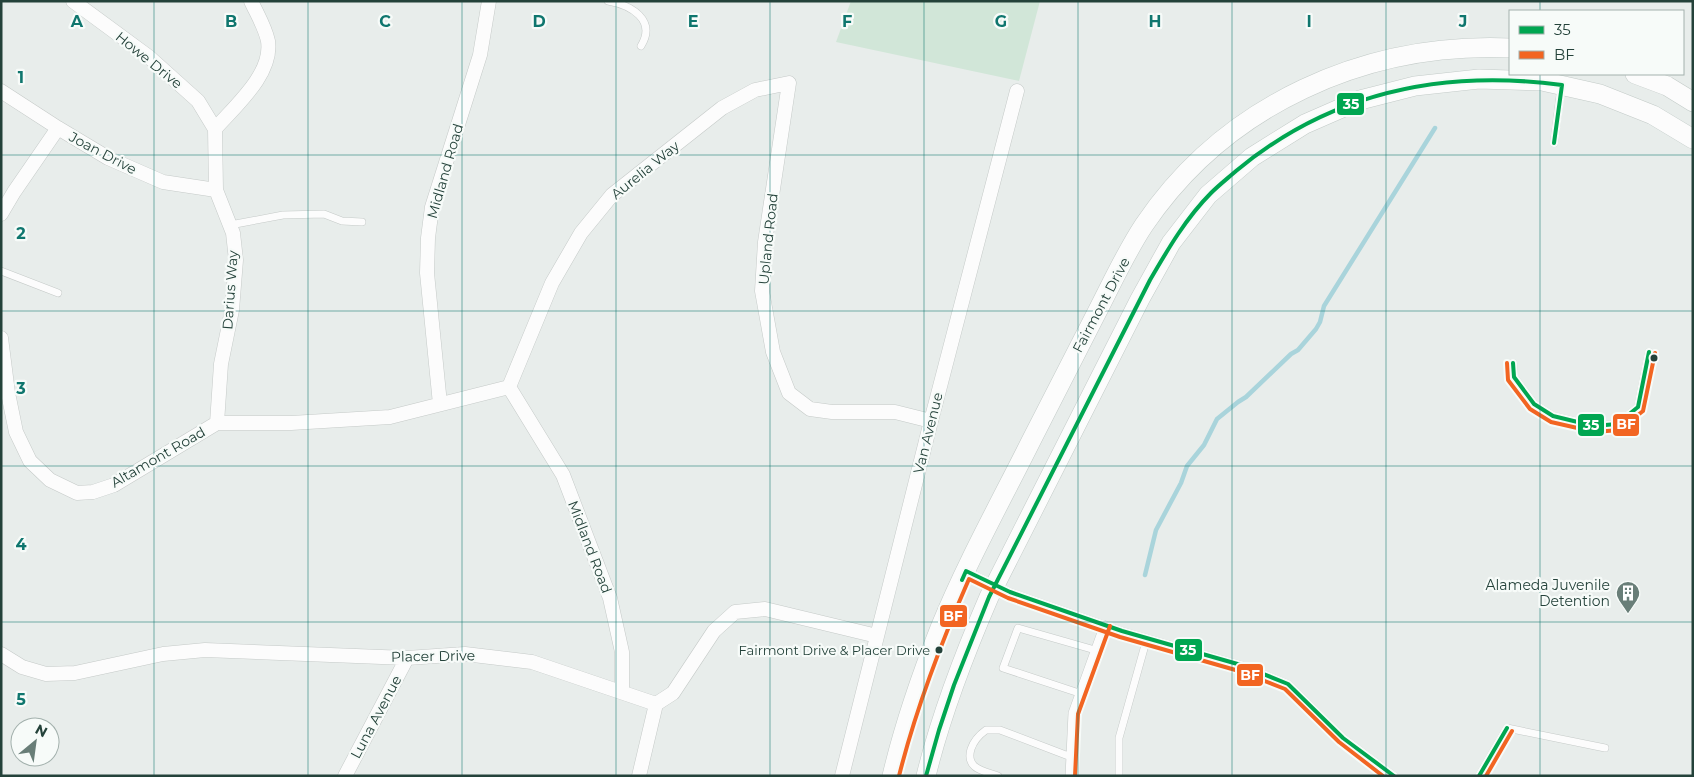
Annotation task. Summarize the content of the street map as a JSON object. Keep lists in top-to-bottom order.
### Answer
{
  "streets": {
    "main road": ["Fairmont Drive"],
    "street": [
      "Howe Drive",
      "Joan Drive",
      "Aurelia Way",
      "Midland Road",
      "Upland Road",
      "Darius Way",
      "Van Avenue",
      "Altamont Road",
      "Placer Drive",
      "Luna Avenue"
    ]
  },
  "crossings": [
    ["Howe Drive", "Darius Way"],
    ["Joan Drive", "Darius Way"],
    ["Aurelia Way", "Midland Road"],
    ["Aurelia Way", "Upland Road"],
    ["Aurelia Way", "Altamont Road"],
    ["Midland Road", "Altamont Road"],
    ["Midland Road", "Placer Drive"],
    ["Upland Road", "Van Avenue"],
    ["Darius Way", "Altamont Road"],
    ["Placer Drive", "Luna Avenue"]
  ],
  "places": {
    "building": ["Alameda Juvenile Detention"],
    "other": ["Fairmont Drive & Placer Drive"]
  },
  "lines": ["transit line 35", "transit line BF"],
  "legend": ["35", "BF"],
  "north": "top right",
  "grid": {
    "columns": [
      "A",
      "B",
      "C",
      "D",
      "E",
      "F",
      "G",
      "H",
      "I",
      "J"
    ],
    "rows": [
      "1",
      "2",
      "3",
      "4",
      "5"
    ]
  }
}
